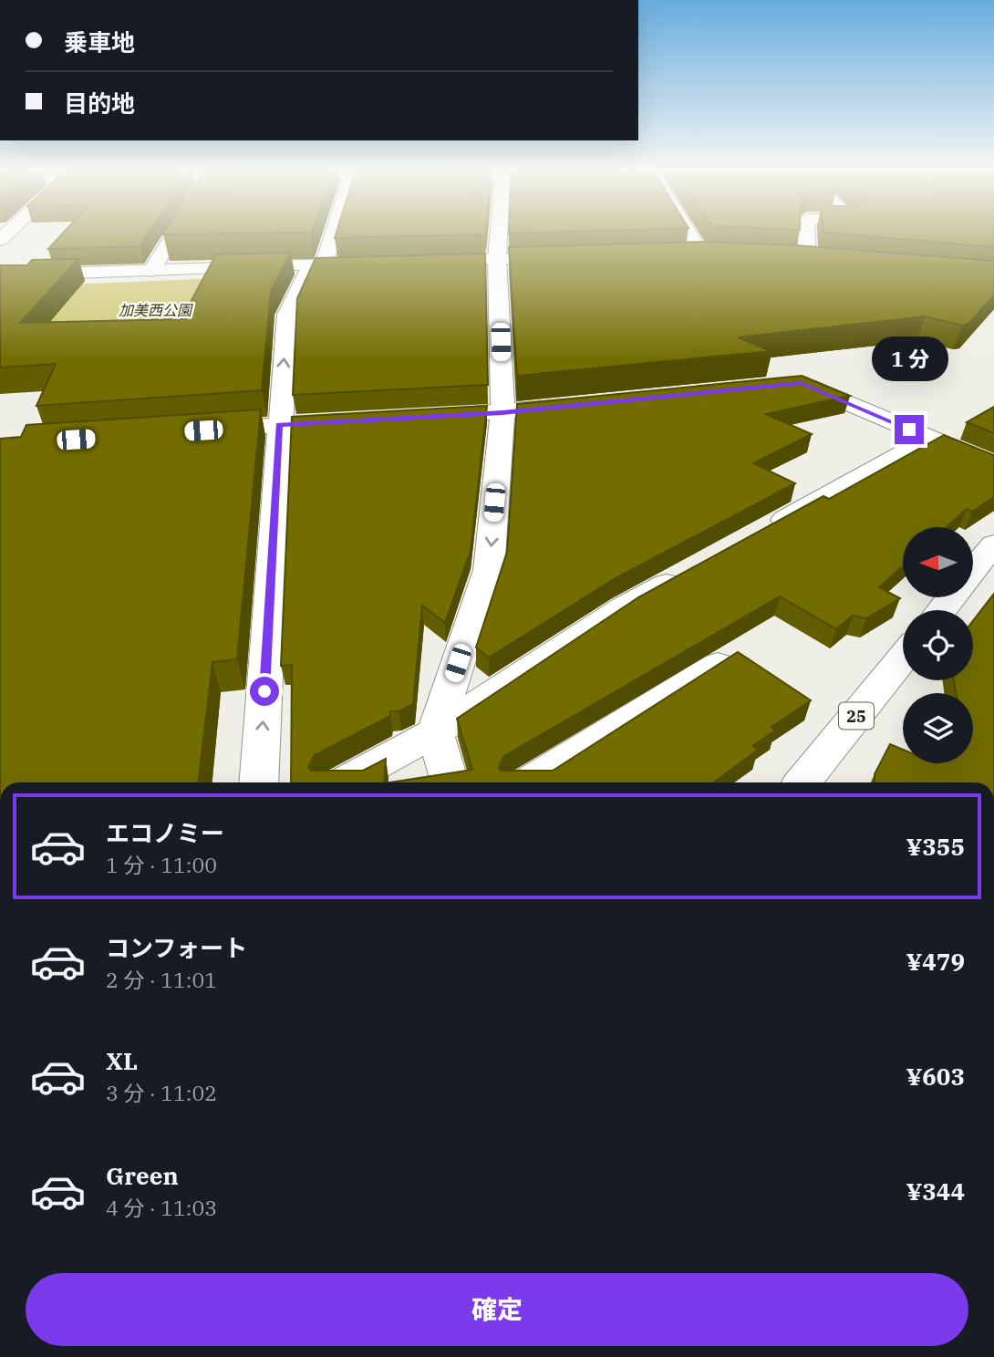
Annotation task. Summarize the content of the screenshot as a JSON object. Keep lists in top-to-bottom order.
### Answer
{
  "streets": {
    "main road": ["25"]
  },
  "parks": ["加美西公園"],
  "north": "left",
  "page": {
    "banner": ["乗車地", "目的地"],
    "bubble": "1 分",
    "list": [
      {
        "name": "エコノミー",
        "note": "1 分 · 11:00",
        "value": "¥355"
      },
      {
        "name": "コンフォート",
        "note": "2 分 · 11:01",
        "value": "¥479"
      },
      {
        "name": "XL",
        "note": "3 分 · 11:02",
        "value": "¥603"
      },
      {
        "name": "Green",
        "note": "4 分 · 11:03",
        "value": "¥344"
      }
    ],
    "buttons": "確定"
  }
}
